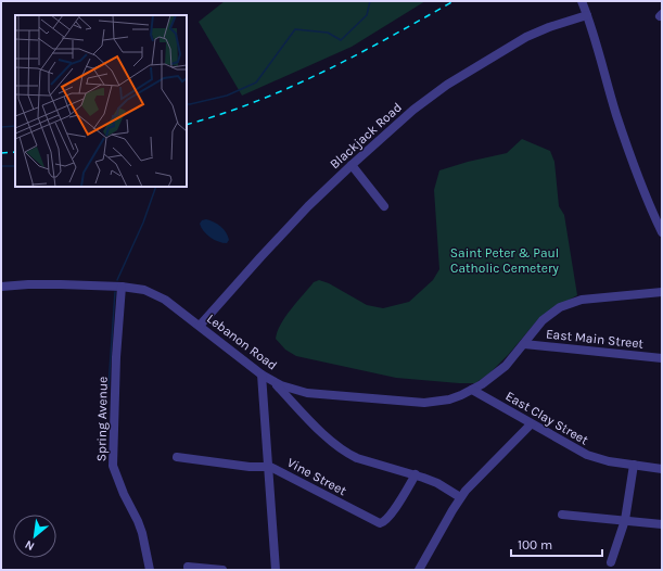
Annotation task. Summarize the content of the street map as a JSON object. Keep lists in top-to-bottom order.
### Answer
{
  "streets": {
    "street": [
      "Blackjack Road",
      "East Main Street",
      "Lebanon Road",
      "East Clay Street",
      "Spring Avenue",
      "Vine Street"
    ]
  },
  "crossings": [
    ["Blackjack Road", "Lebanon Road"],
    ["East Main Street", "Lebanon Road"],
    ["Lebanon Road", "East Clay Street"],
    ["Lebanon Road", "Spring Avenue"]
  ],
  "parks": ["Saint Peter & Paul Catholic Cemetery"],
  "scale_bar": "100 m",
  "north": "bottom left"
}
